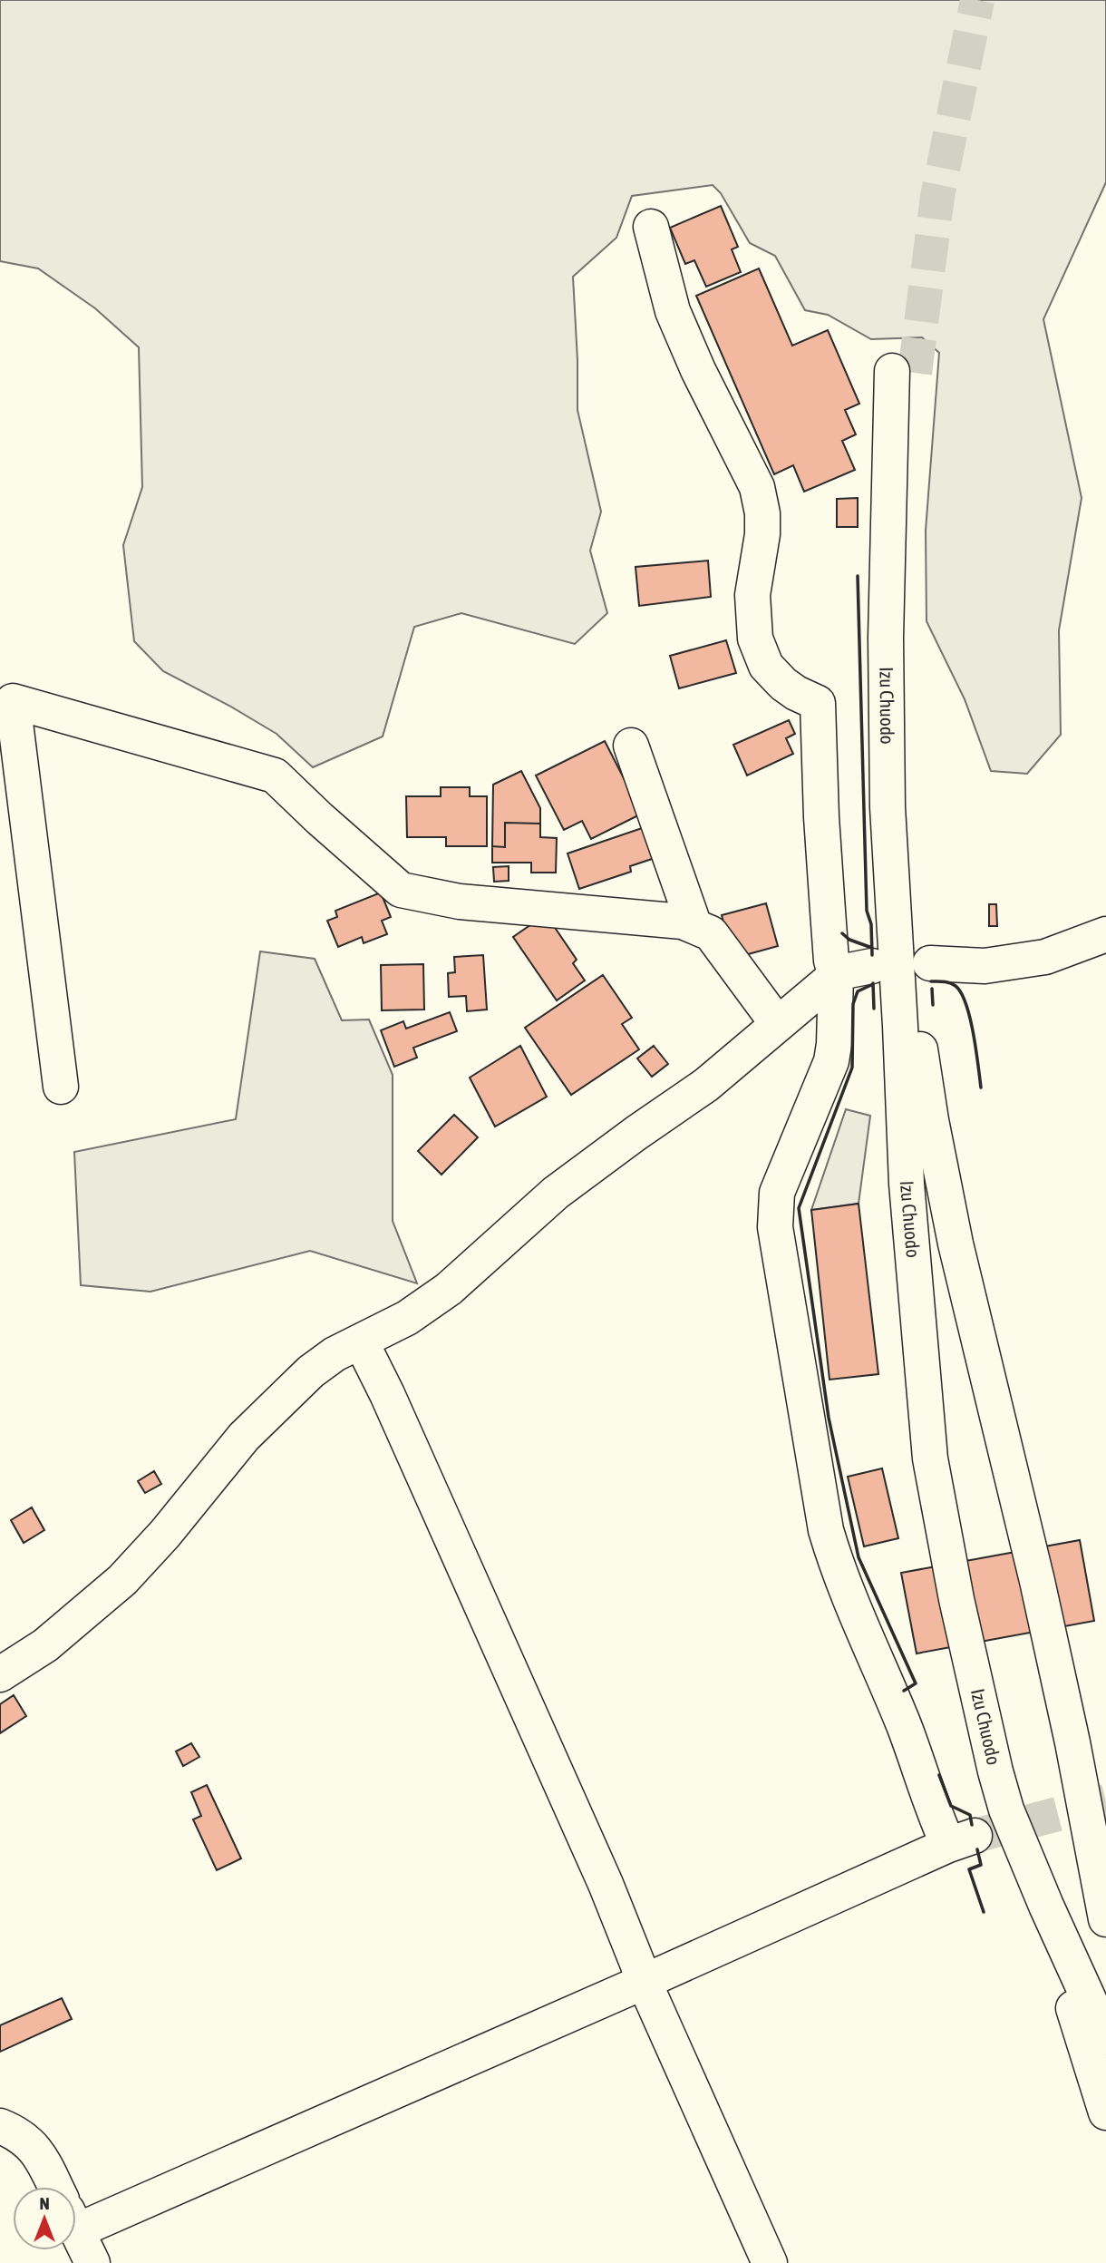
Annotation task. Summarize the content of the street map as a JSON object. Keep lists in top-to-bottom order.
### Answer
{
  "streets": {
    "main road": ["Izu Chuodo"]
  },
  "north": "top"
}
